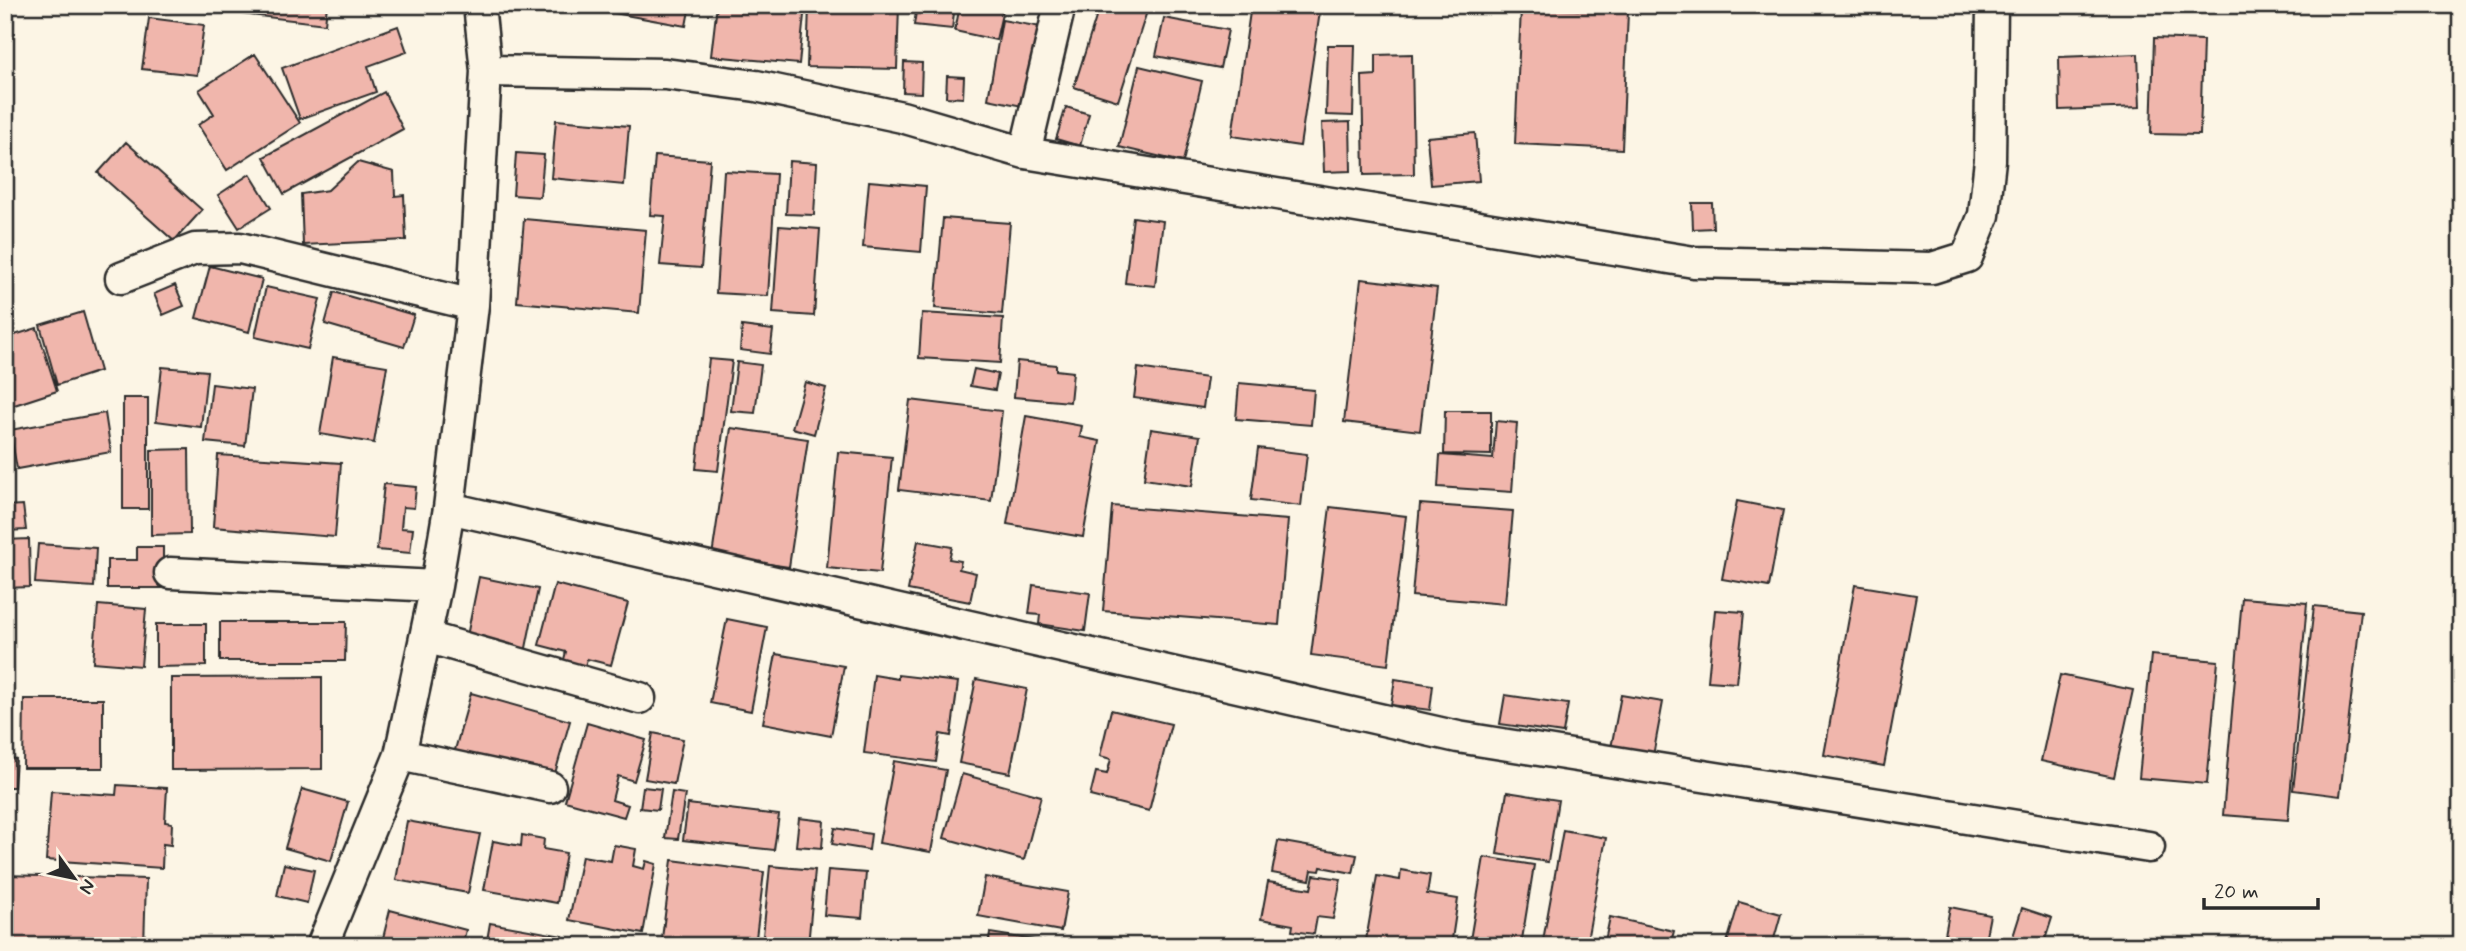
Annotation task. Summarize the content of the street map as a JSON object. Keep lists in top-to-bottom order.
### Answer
{
  "scale_bar": "20 m",
  "north": "bottom right"
}
